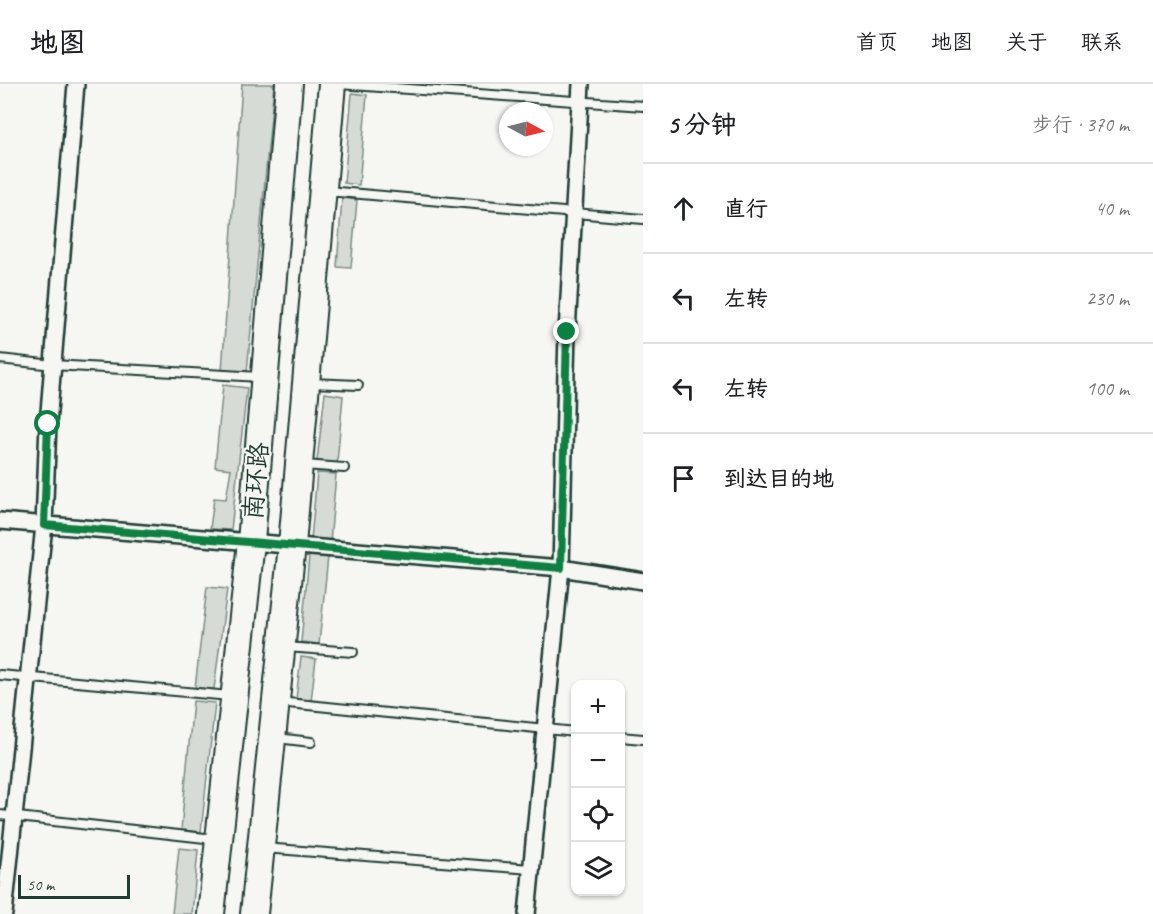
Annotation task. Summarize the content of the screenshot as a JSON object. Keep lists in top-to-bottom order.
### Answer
{
  "streets": {
    "highway": ["南环路"]
  },
  "scale_bar": "50 m",
  "north": "right",
  "page": {
    "header": "地图",
    "nav": [
      "首页",
      "地图",
      "关于",
      "联系"
    ],
    "heading": ["5 分钟", "步行 · 370 m"],
    "list": [
      ["直行", "40 m"],
      ["左转", "230 m"],
      ["左转", "100 m"],
      "到达目的地"
    ],
    "map_buttons": ["+", "−"],
    "scale": "50 m"
  }
}
